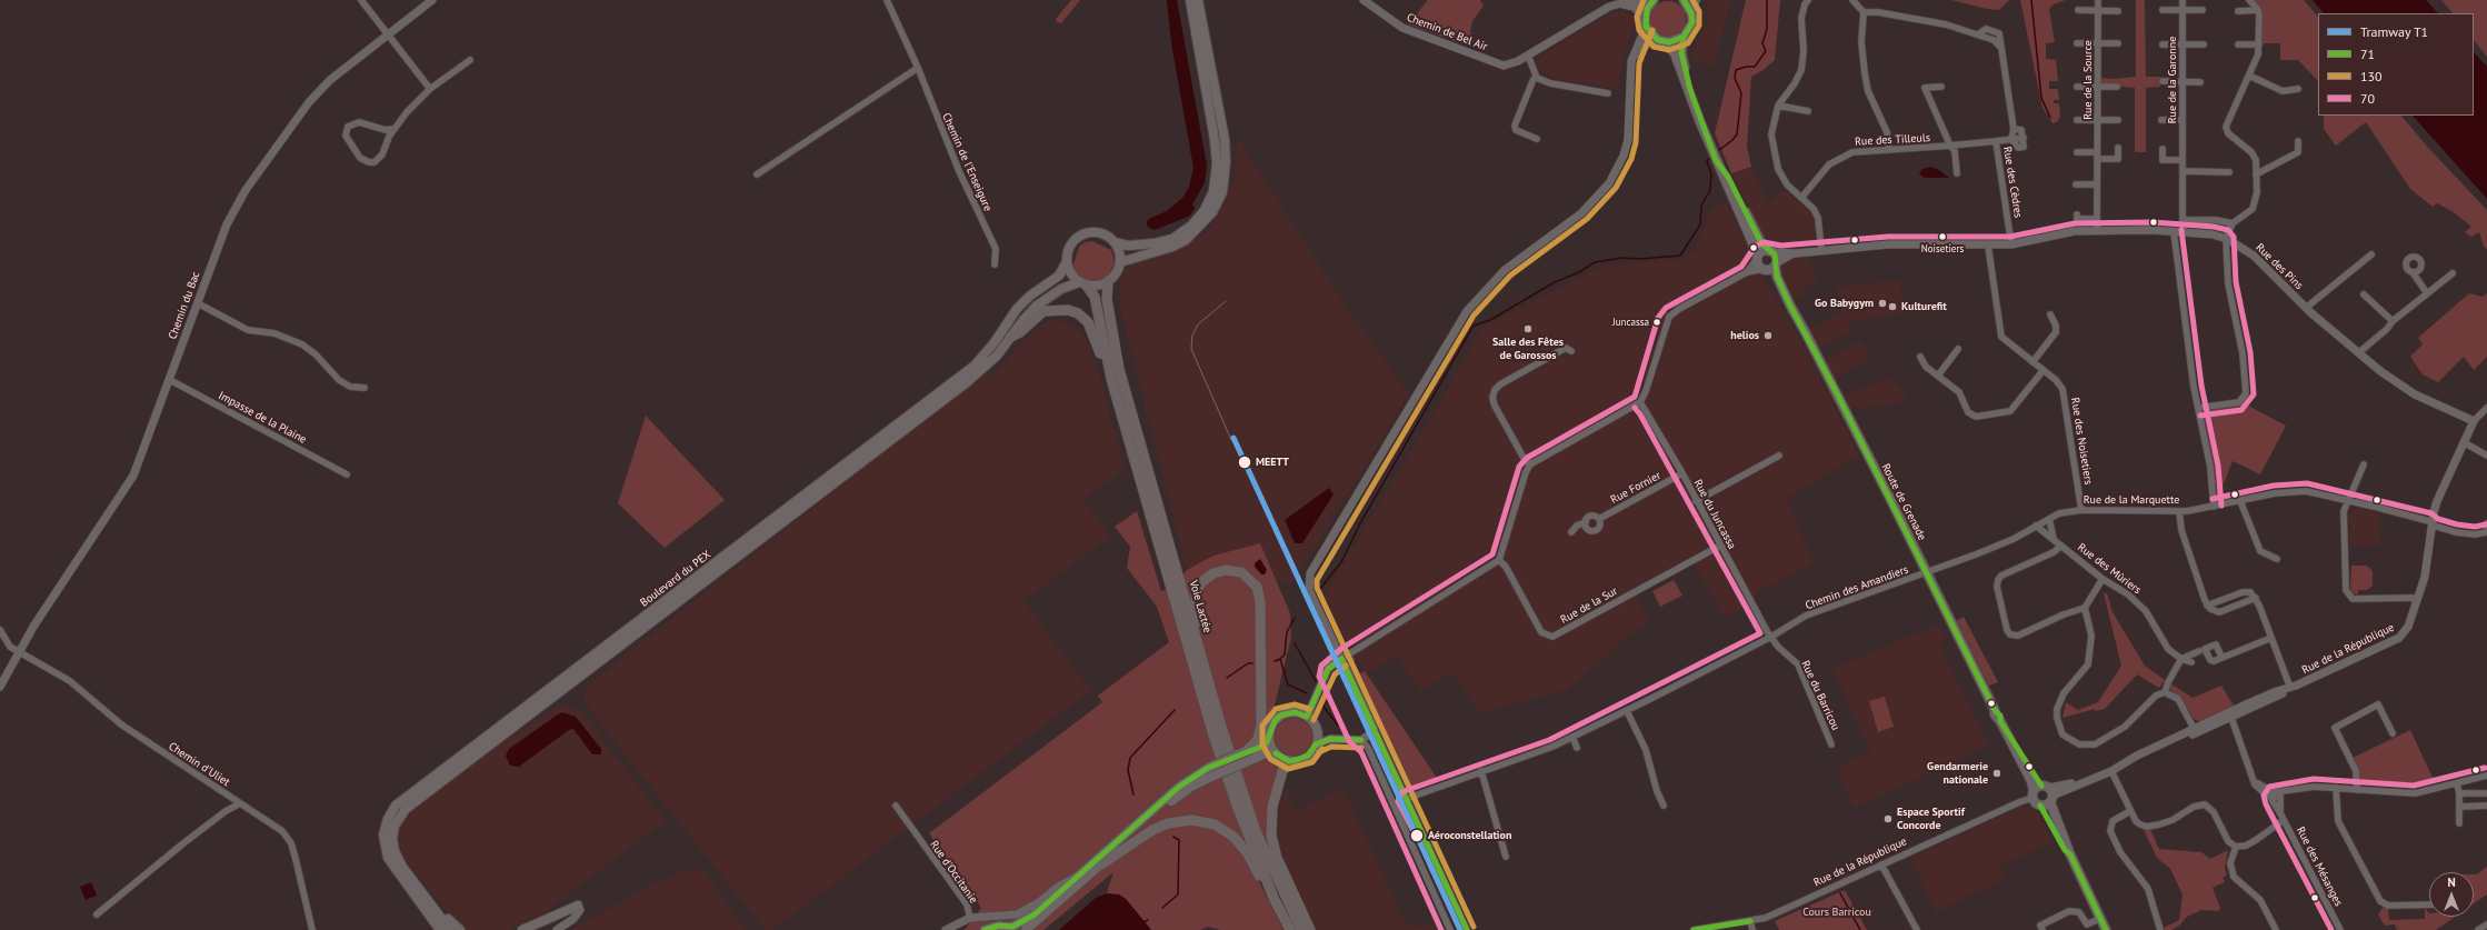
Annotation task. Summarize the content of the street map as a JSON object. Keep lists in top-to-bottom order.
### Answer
{
  "streets": {
    "highway": ["Voie Lactée"],
    "main road": ["Route de Grenade", "Boulevard du PEX"],
    "street": [
      "Chemin de Bel Air",
      "Rue de la Source",
      "Rue de la Garonne",
      "Rue des Tilleuls",
      "Chemin de l'Enseigure",
      "Rue des Cèdres",
      "Rue des Pins",
      "Chemin du Bac",
      "Impasse de la Plaine",
      "Rue des Noisetiers",
      "Rue Fornier",
      "Rue de la Marquette",
      "Rue du Juncassa",
      "Rue des Mûriers",
      "Chemin des Amandiers",
      "Rue de la Sur",
      "Rue de la République",
      "Rue du Barricou",
      "Chemin d'Uliet",
      "Rue des Mésanges",
      "Rue d'Occitanie"
    ]
  },
  "crossings": [
    ["Rue de la Source", "Rue des Pins"],
    ["Rue de la Garonne", "Rue des Pins"],
    ["Rue des Tilleuls", "Rue des Cèdres"],
    ["Rue des Cèdres", "Rue des Pins"],
    ["Rue des Pins", "Rue des Noisetiers"],
    ["Rue des Pins", "Route de Grenade"],
    ["Rue des Pins", "Rue de la République"],
    ["Chemin du Bac", "Impasse de la Plaine"],
    ["Chemin du Bac", "Chemin d'Uliet"],
    ["Rue des Noisetiers", "Rue de la Marquette"],
    ["Rue Fornier", "Rue du Juncassa"],
    ["Rue de la Marquette", "Route de Grenade"],
    ["Rue de la Marquette", "Rue des Mûriers"],
    ["Rue de la Marquette", "Chemin des Amandiers"],
    ["Rue de la Marquette", "Rue de la République"],
    ["Route de Grenade", "Chemin des Amandiers"],
    ["Route de Grenade", "Rue de la République"],
    ["Rue du Juncassa", "Chemin des Amandiers"],
    ["Rue du Juncassa", "Rue de la Sur"],
    ["Rue du Juncassa", "Rue du Barricou"],
    ["Boulevard du PEX", "Voie Lactée"],
    ["Chemin des Amandiers", "Rue du Barricou"],
    ["Rue de la République", "Rue des Mésanges"]
  ],
  "parks": ["Cours Barricou"],
  "places": [
    "Noisetiers",
    "Go Babygym",
    "Kulturefit",
    "Juncassa",
    "Salle des Fêtes de Garossos",
    "helios",
    "MEETT",
    "Gendarmerie nationale",
    "Espace Sportif Concorde",
    "Aéroconstellation"
  ],
  "lines": [
    "transit line 71",
    "transit line 130",
    "transit line 70",
    "tram line T1"
  ],
  "legend": [
    "Tramway T1",
    "71",
    "130",
    "70"
  ],
  "north": "top"
}
